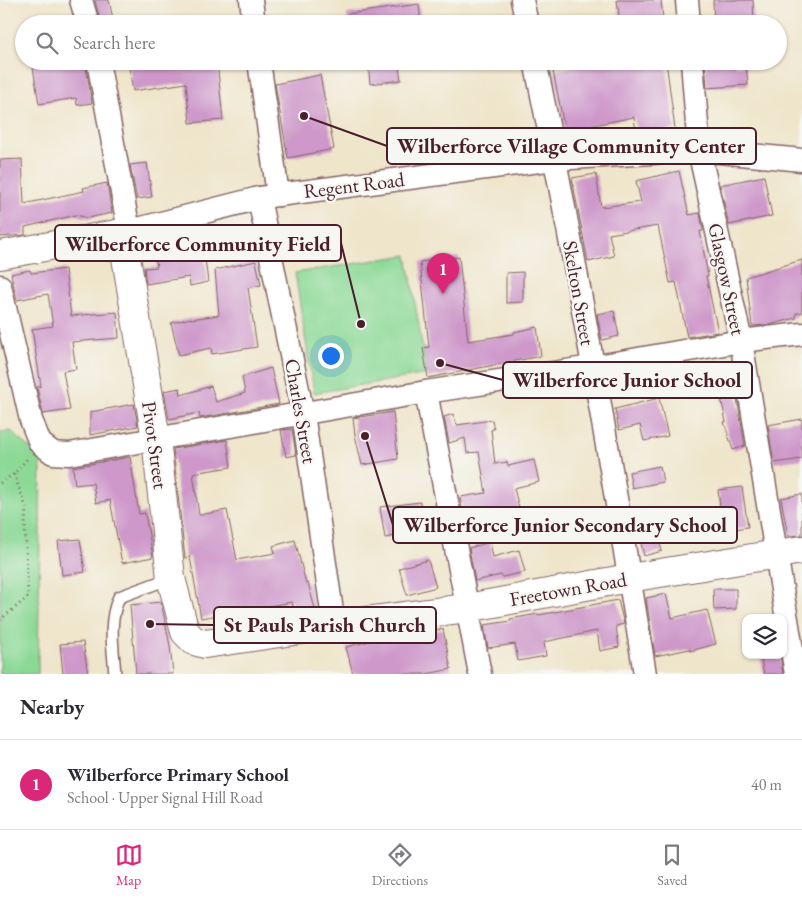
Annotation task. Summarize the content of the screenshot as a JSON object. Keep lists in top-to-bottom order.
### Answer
{
  "streets": {
    "street": [
      "Regent Road",
      "Glasgow Street",
      "Skelton Street",
      "Charles Street",
      "Pivot Street",
      "Freetown Road"
    ]
  },
  "crossings": [
    ["Regent Road", "Glasgow Street"],
    ["Regent Road", "Skelton Street"],
    ["Regent Road", "Charles Street"],
    ["Regent Road", "Pivot Street"],
    ["Glasgow Street", "Freetown Road"],
    ["Skelton Street", "Freetown Road"],
    ["Charles Street", "Freetown Road"],
    ["Pivot Street", "Freetown Road"]
  ],
  "places": [
    "Wilberforce Village Community Center",
    "Wilberforce Community Field",
    "Wilberforce Junior School",
    "Wilberforce Junior Secondary School",
    "St Pauls Parish Church"
  ],
  "page": {
    "search": "Search here",
    "pins": "1",
    "heading": "Nearby",
    "list": [
      {
        "mark": "1",
        "name": "Wilberforce Primary School",
        "note": "School · Upper Signal Hill Road",
        "value": "40 m"
      }
    ],
    "nav": ["Map", "Directions", "Saved"]
  }
}
